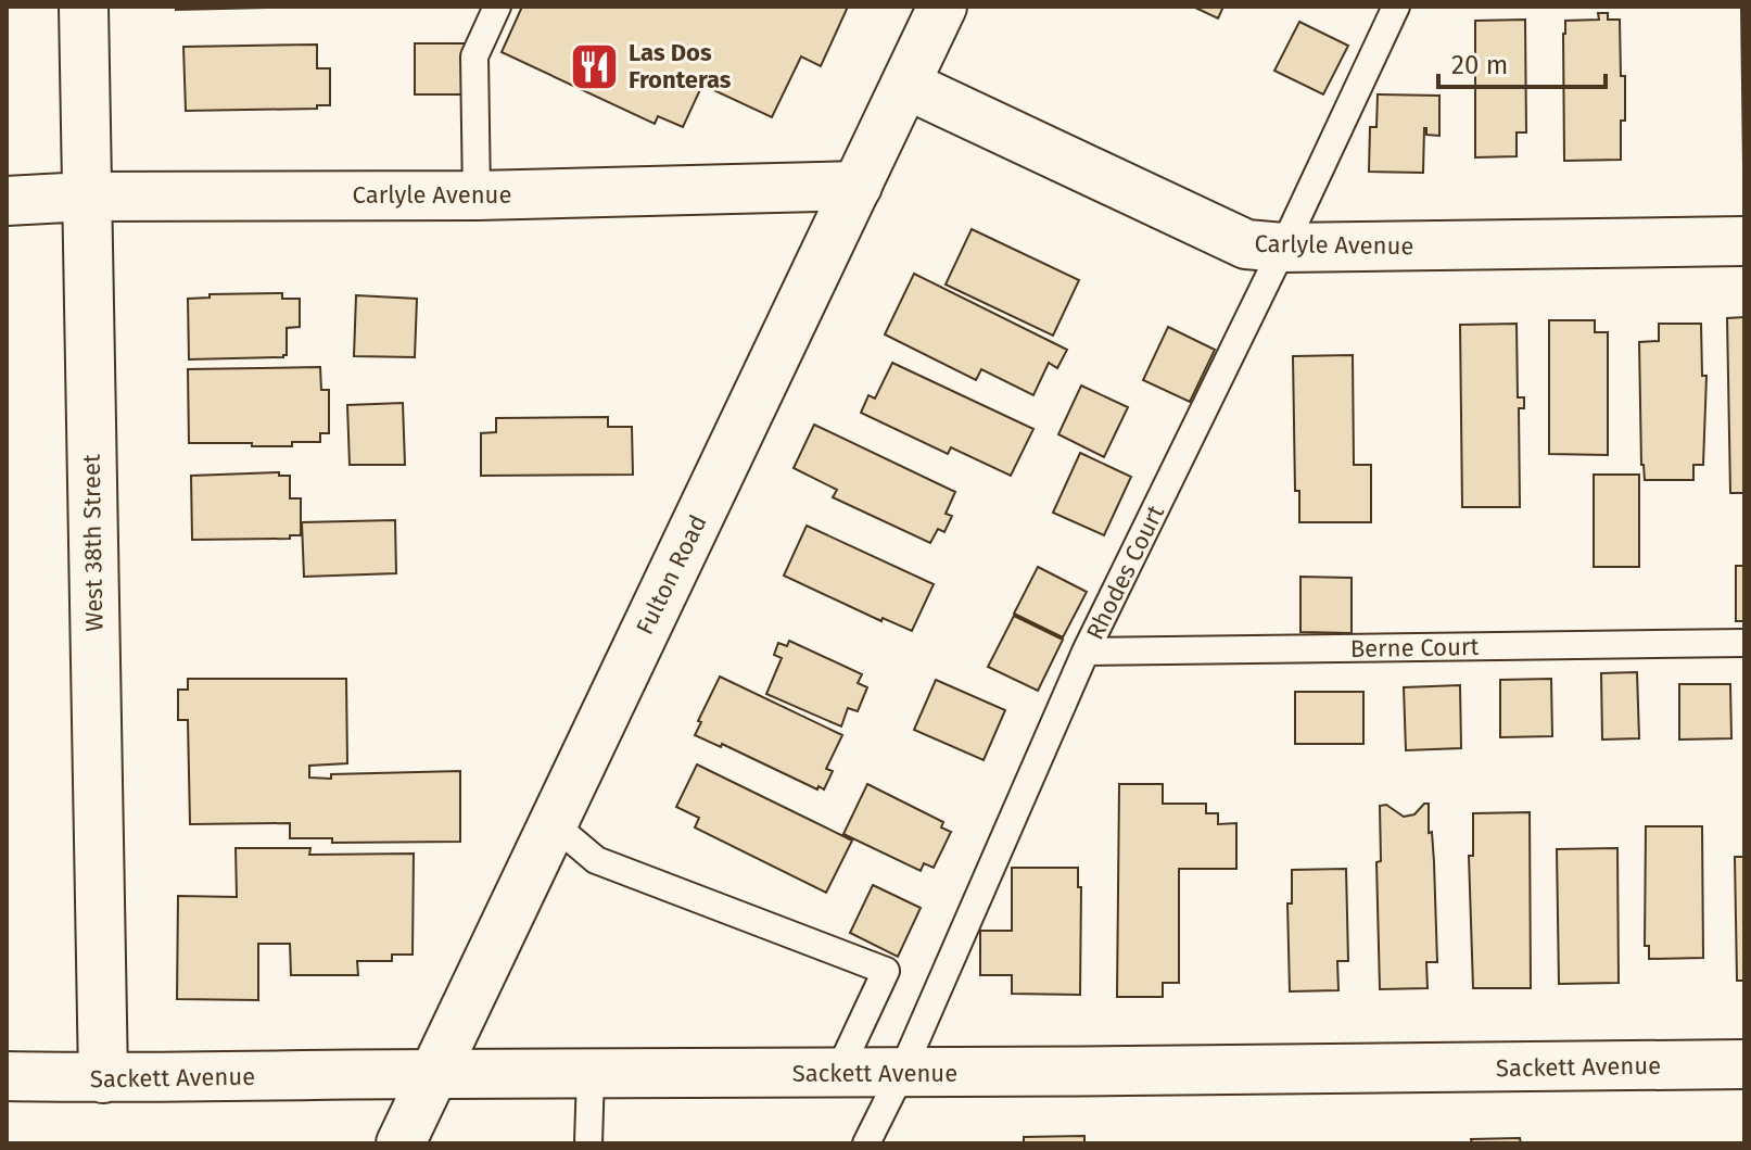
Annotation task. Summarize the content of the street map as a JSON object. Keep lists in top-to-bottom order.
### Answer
{
  "streets": {
    "street": [
      "Carlyle Avenue",
      "West 38th Street",
      "Fulton Road",
      "Sackett Avenue"
    ],
    "lane": ["Rhodes Court", "Berne Court"]
  },
  "crossings": [
    ["Carlyle Avenue", "West 38th Street"],
    ["Carlyle Avenue", "Rhodes Court"],
    ["Carlyle Avenue", "Fulton Road"],
    ["West 38th Street", "Sackett Avenue"],
    ["Rhodes Court", "Berne Court"],
    ["Rhodes Court", "Sackett Avenue"],
    ["Fulton Road", "Sackett Avenue"]
  ],
  "places": {
    "restaurant": ["Las Dos Fronteras"]
  },
  "scale_bar": "20 m"
}
